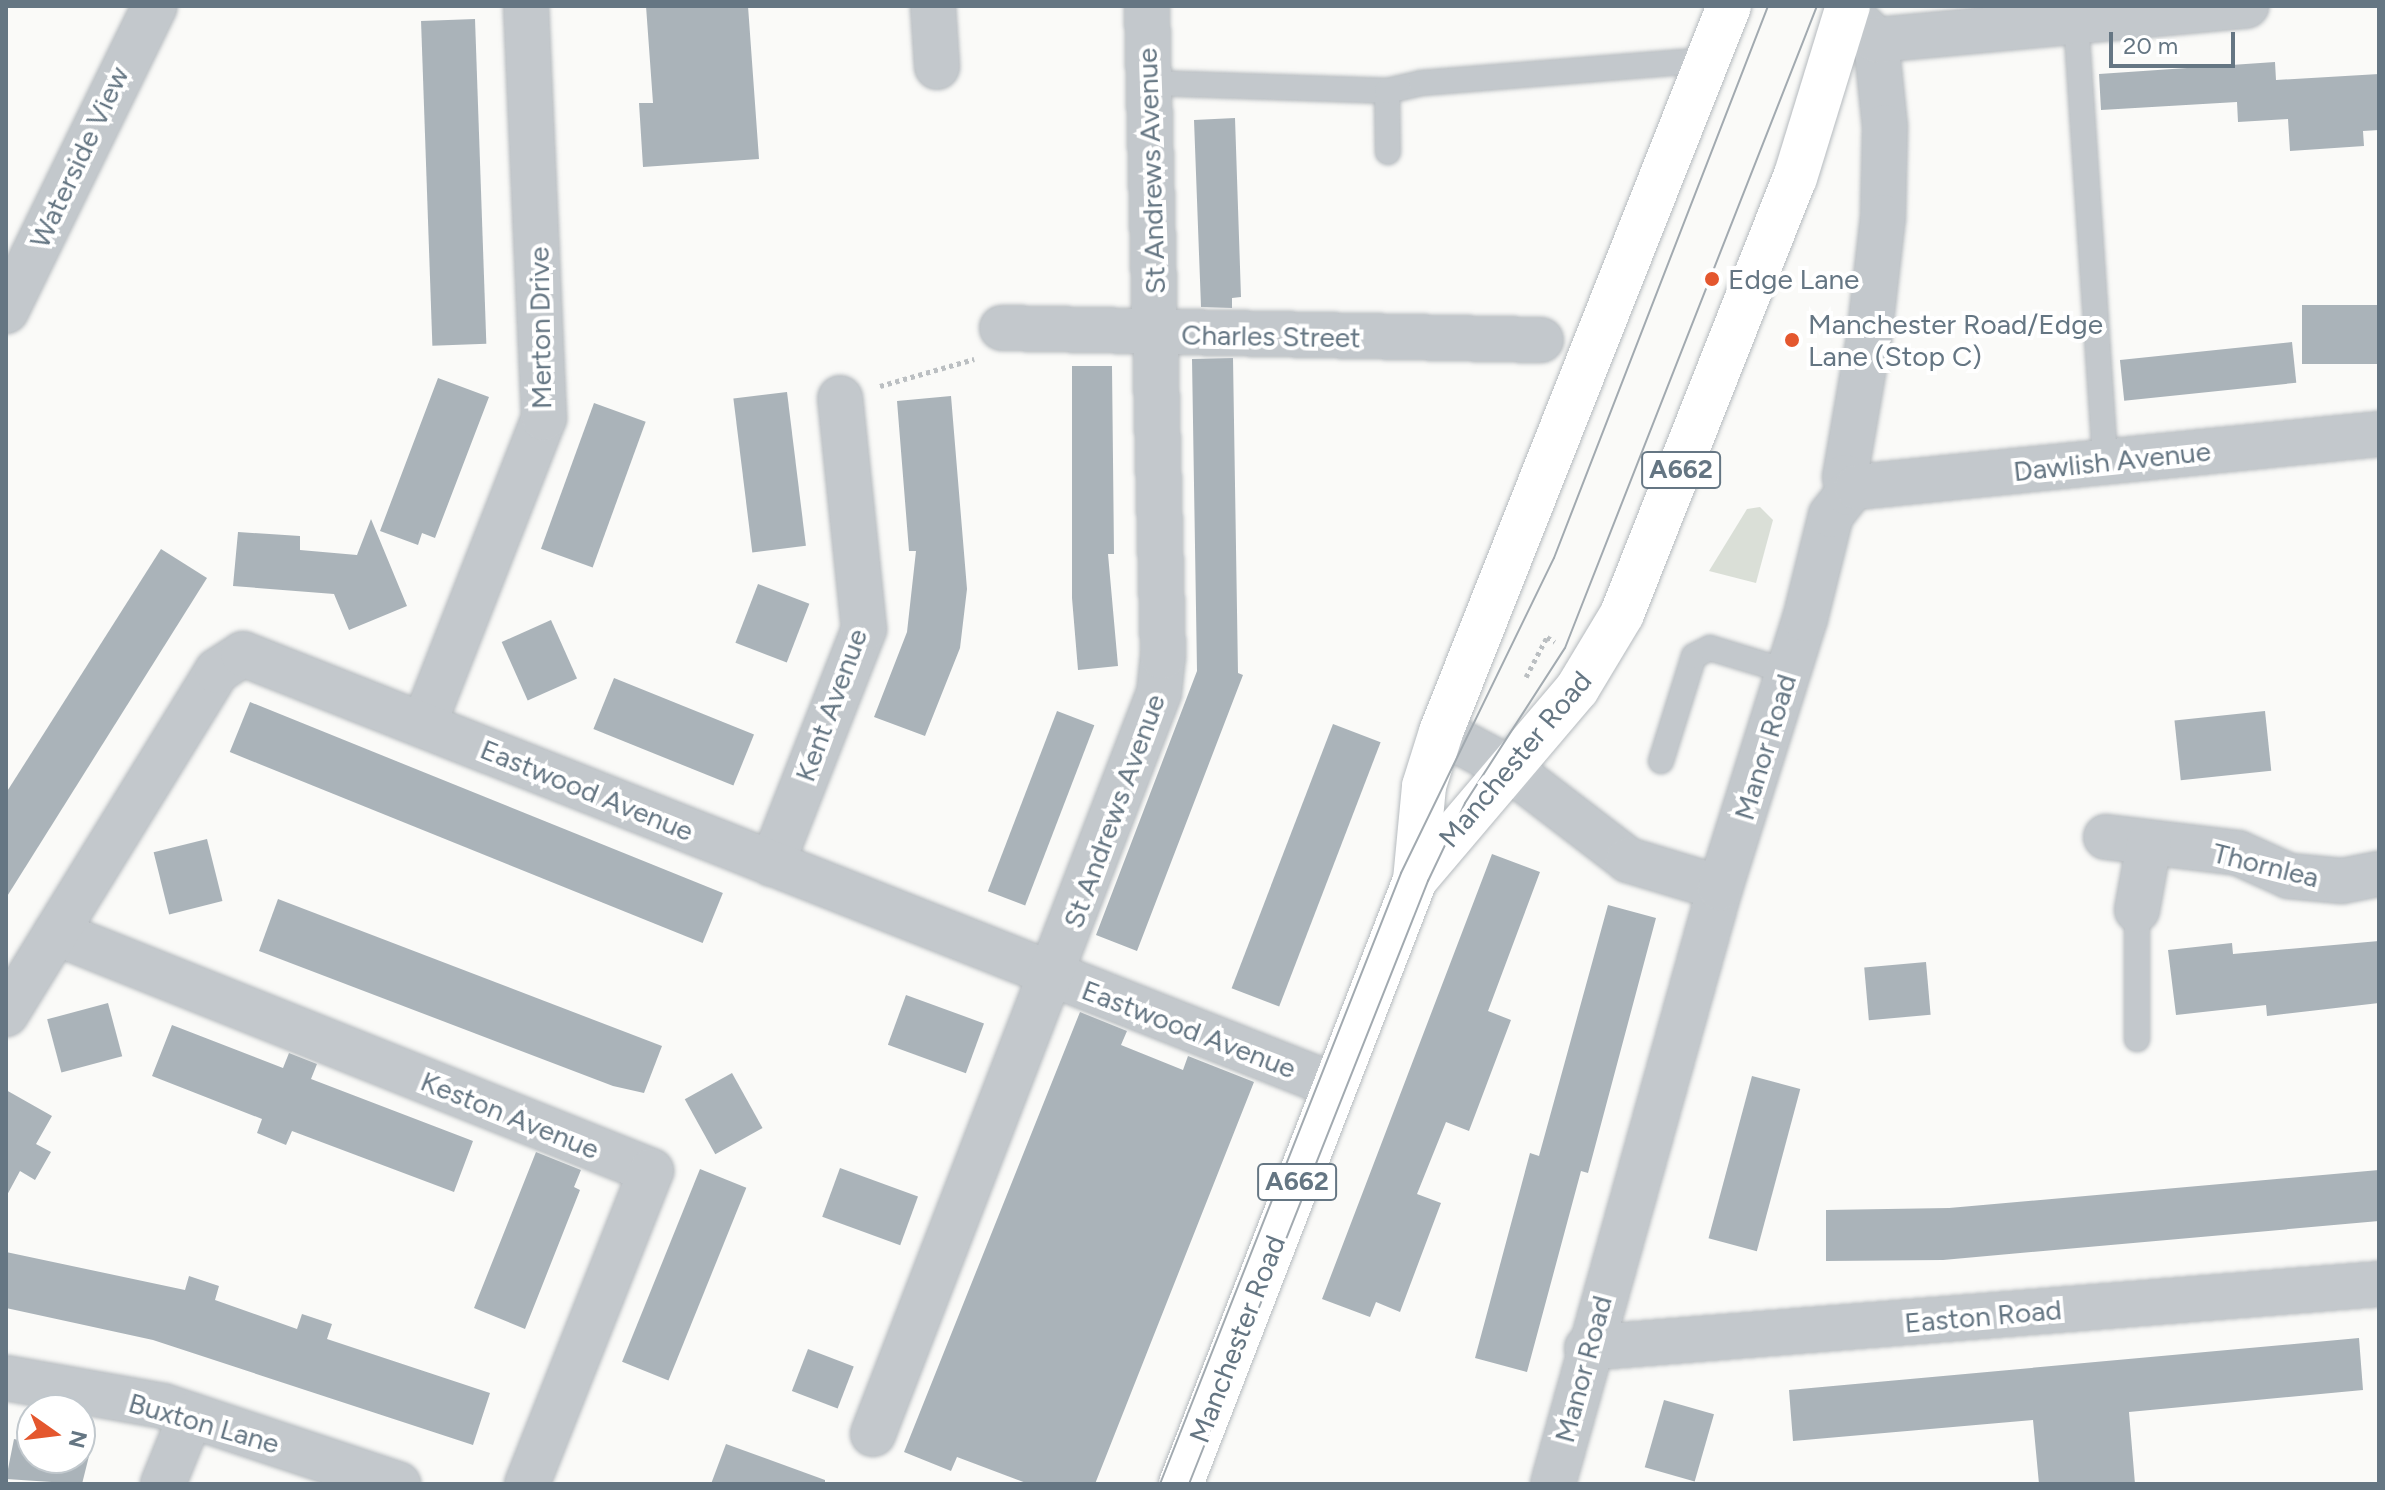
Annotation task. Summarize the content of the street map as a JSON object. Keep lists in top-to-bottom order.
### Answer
{
  "streets": {
    "main road": ["A662", "Manchester Road"],
    "street": [
      "Waterside View",
      "St Andrews Avenue",
      "Merton Drive",
      "Charles Street",
      "Dawlish Avenue",
      "Kent Avenue",
      "Manor Road",
      "Eastwood Avenue",
      "Thornlea",
      "Keston Avenue",
      "Easton Road",
      "Buxton Lane"
    ]
  },
  "crossings": [
    ["St Andrews Avenue", "Charles Street"],
    ["St Andrews Avenue", "Eastwood Avenue"],
    ["Merton Drive", "Eastwood Avenue"],
    ["Dawlish Avenue", "Manor Road"],
    ["Kent Avenue", "Eastwood Avenue"],
    ["Manor Road", "Manchester Road"],
    ["Manor Road", "Easton Road"],
    ["Manchester Road", "Eastwood Avenue"],
    ["Eastwood Avenue", "Keston Avenue"]
  ],
  "places": ["Edge Lane", "Manchester Road/Edge Lane (Stop C)"],
  "scale_bar": "20 m",
  "north": "right"
}
